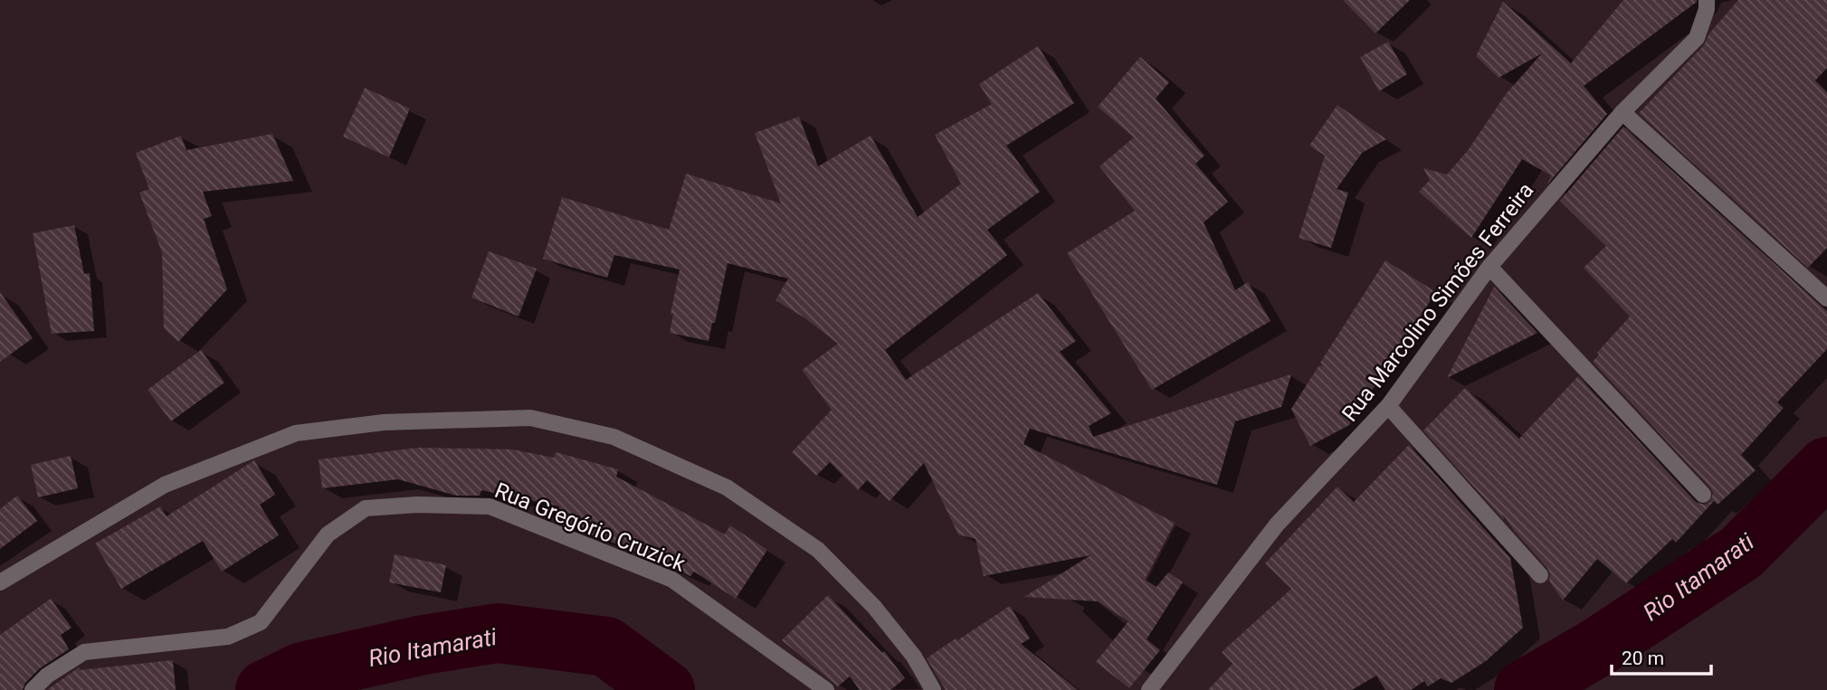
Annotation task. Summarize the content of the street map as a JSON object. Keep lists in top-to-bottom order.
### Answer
{
  "streets": {
    "street": ["Rua Marcolino Simões Ferreira", "Rua Gregório Cruzick"]
  },
  "water": ["Rio Itamarati"],
  "scale_bar": "20 m"
}
